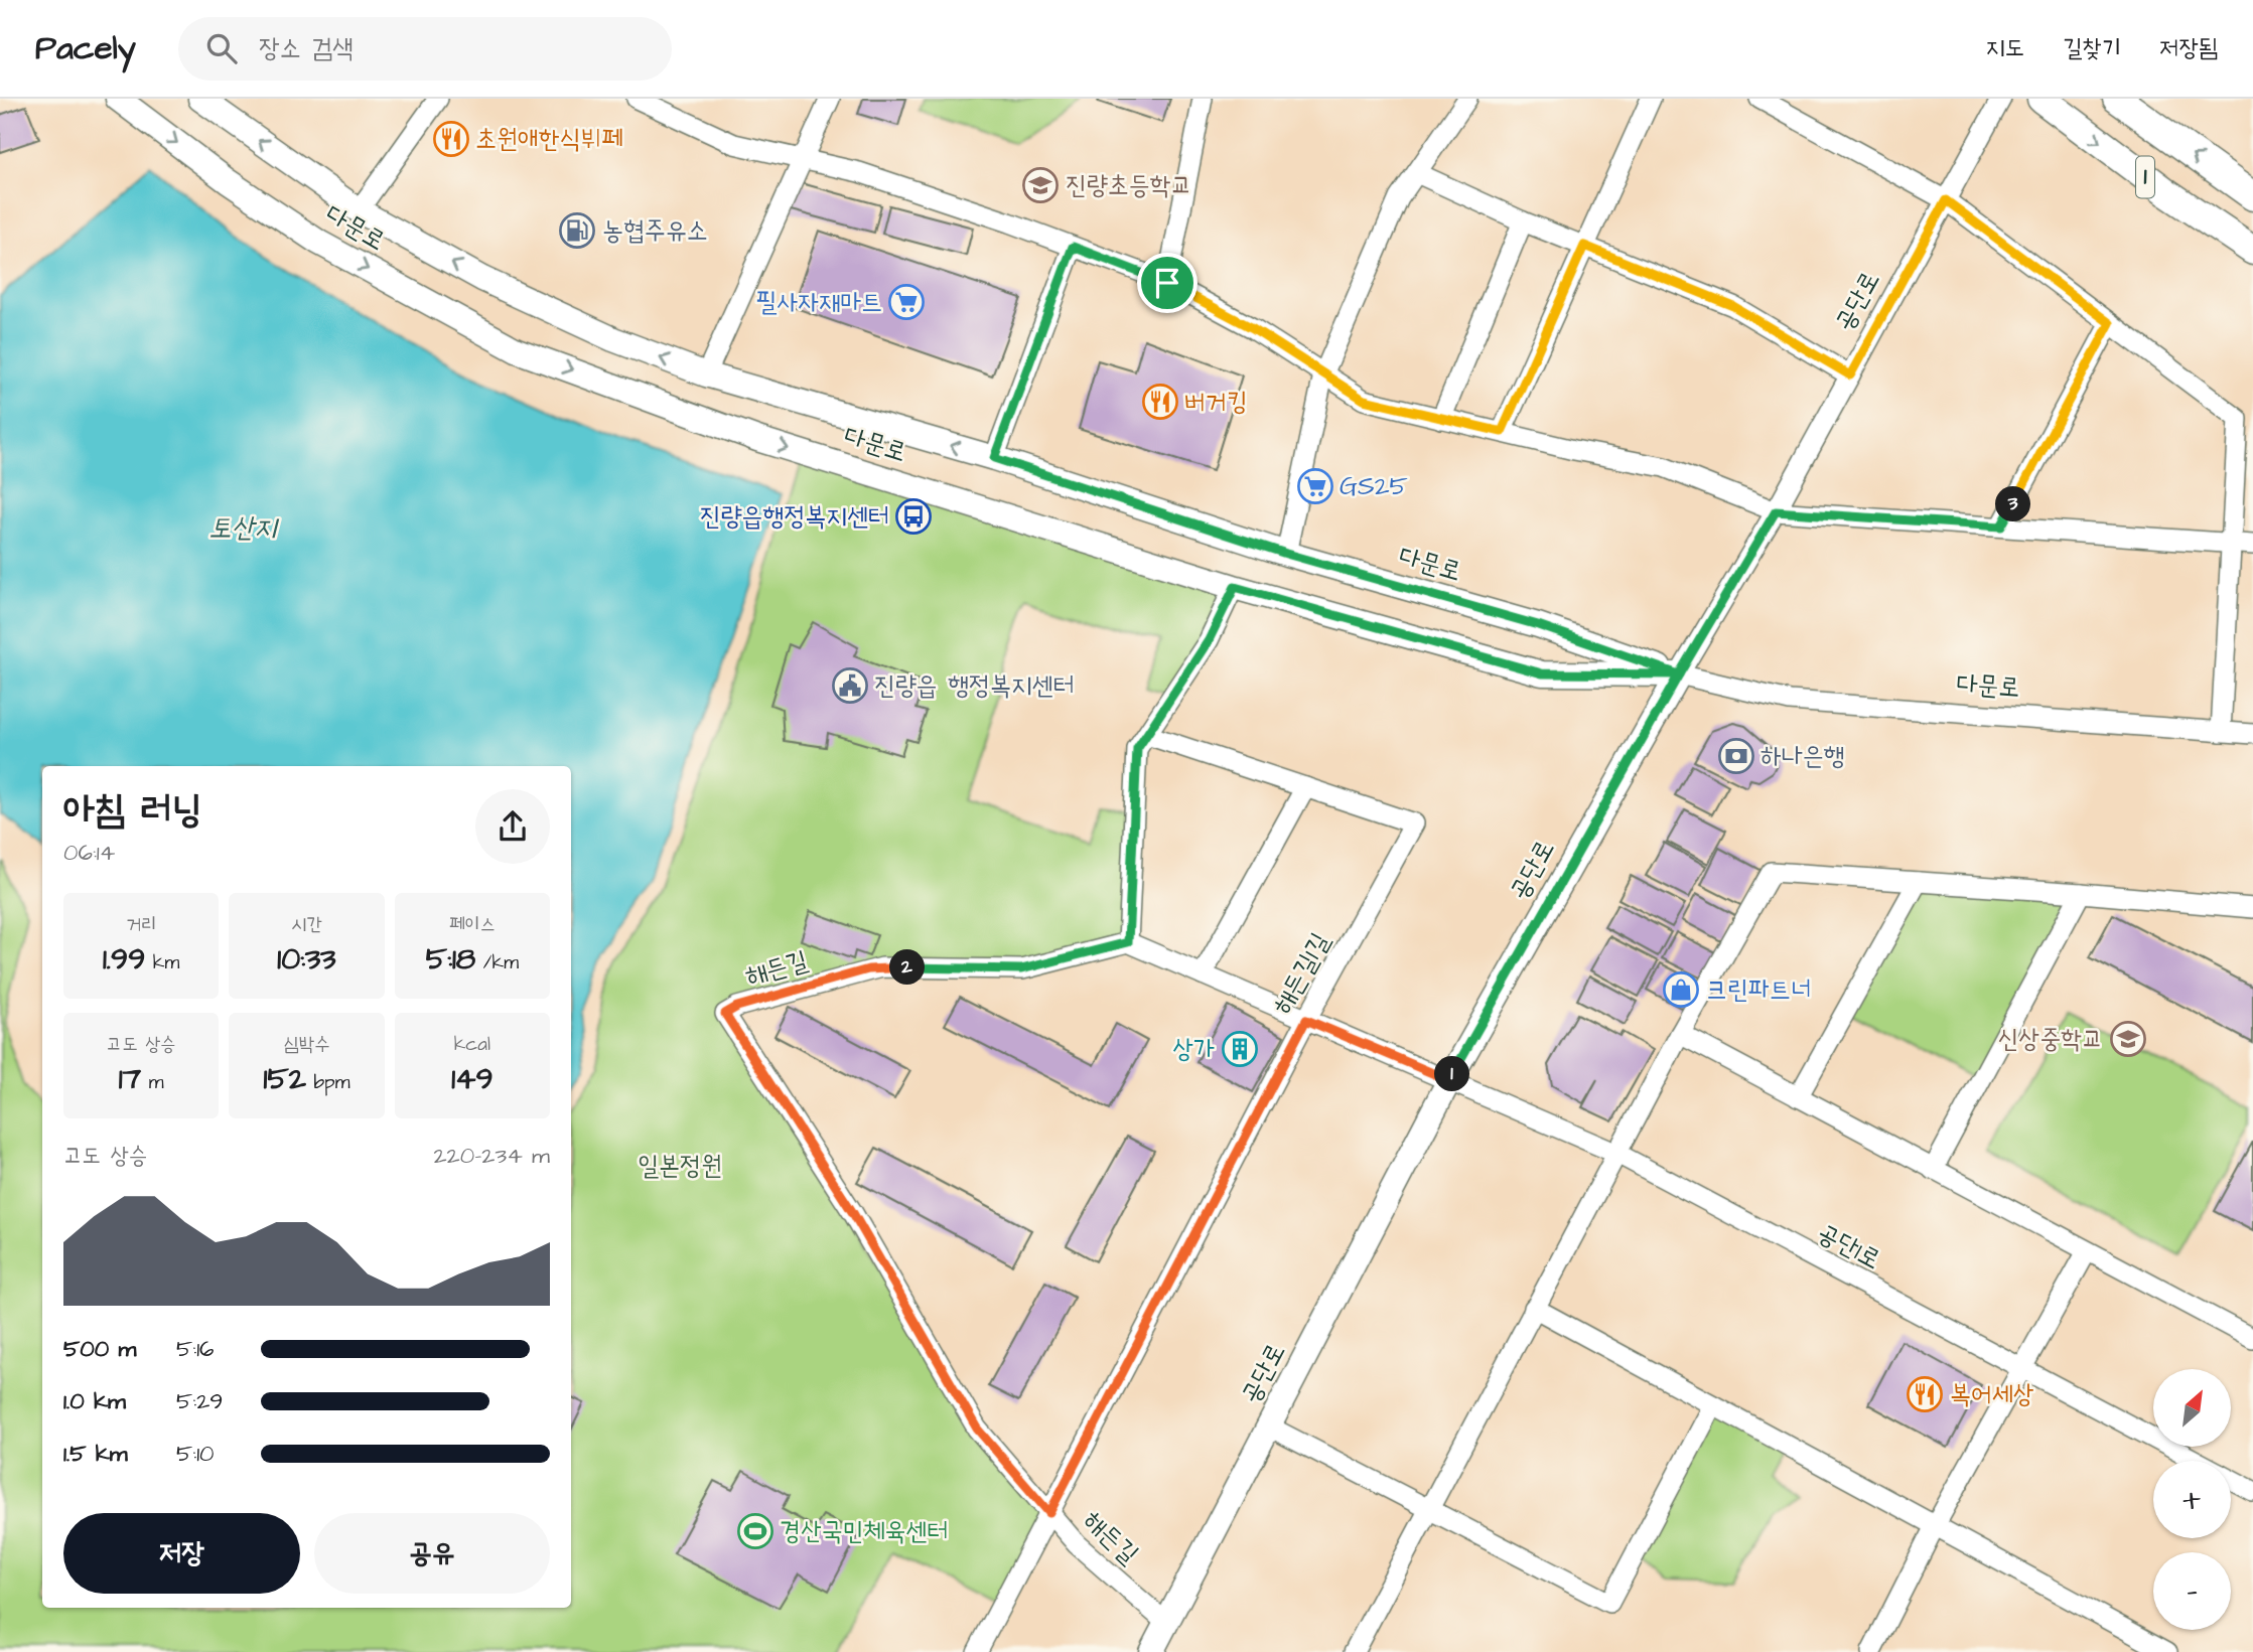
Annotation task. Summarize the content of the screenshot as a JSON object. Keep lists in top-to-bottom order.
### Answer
{
  "streets": {
    "highway": ["1"],
    "main road": ["다문로", "공단로"],
    "street": ["해든길", "해든길1길", "공단1로"]
  },
  "crossings": [
    ["다문로", "공단로"],
    ["공단로", "해든길"],
    ["공단로", "공단1로"],
    ["해든길", "해든길1길"],
    ["해든길", "공단1로"],
    ["해든길1길", "공단1로"]
  ],
  "water": ["토산지"],
  "parks": ["일본정원"],
  "places": {
    "restaurant": ["초원애한식뷔페", "버거킹", "복어세상"],
    "school or university": ["진량초등학교", "신상중학교"],
    "fuel station": ["농협주유소"],
    "supermarket": ["필사자재마트", "GS25"],
    "bus stop": ["진량읍행정복지센터"],
    "public building": ["진량읍 행정복지센터"],
    "bank": ["하나은행"],
    "shop": ["크린파트너"],
    "building": ["상가"],
    "sports": ["경산국민체육센터"]
  },
  "north": "top right",
  "page": {
    "header": "Pacely",
    "search": "장소 검색",
    "nav": ["지도", "길찾기", "저장됨"],
    "pins": ["3", "2", "1"],
    "heading": ["아침 러닝", "06:14"],
    "stats": [
      ["거리", "1.99 km"],
      ["시간", "10:33"],
      ["페이스", "5:18 /km"],
      ["고도 상승", "17 m"],
      ["심박수", "152 bpm"],
      ["kcal", "149"]
    ],
    "chart": ["고도 상승", "220–234 m"],
    "list": [
      {
        "name": "500 m",
        "note": "5:16"
      },
      {
        "name": "1.0 km",
        "note": "5:29"
      },
      {
        "name": "1.5 km",
        "note": "5:10"
      }
    ],
    "map_buttons": ["+", "−"],
    "buttons": ["저장", "공유"]
  }
}
